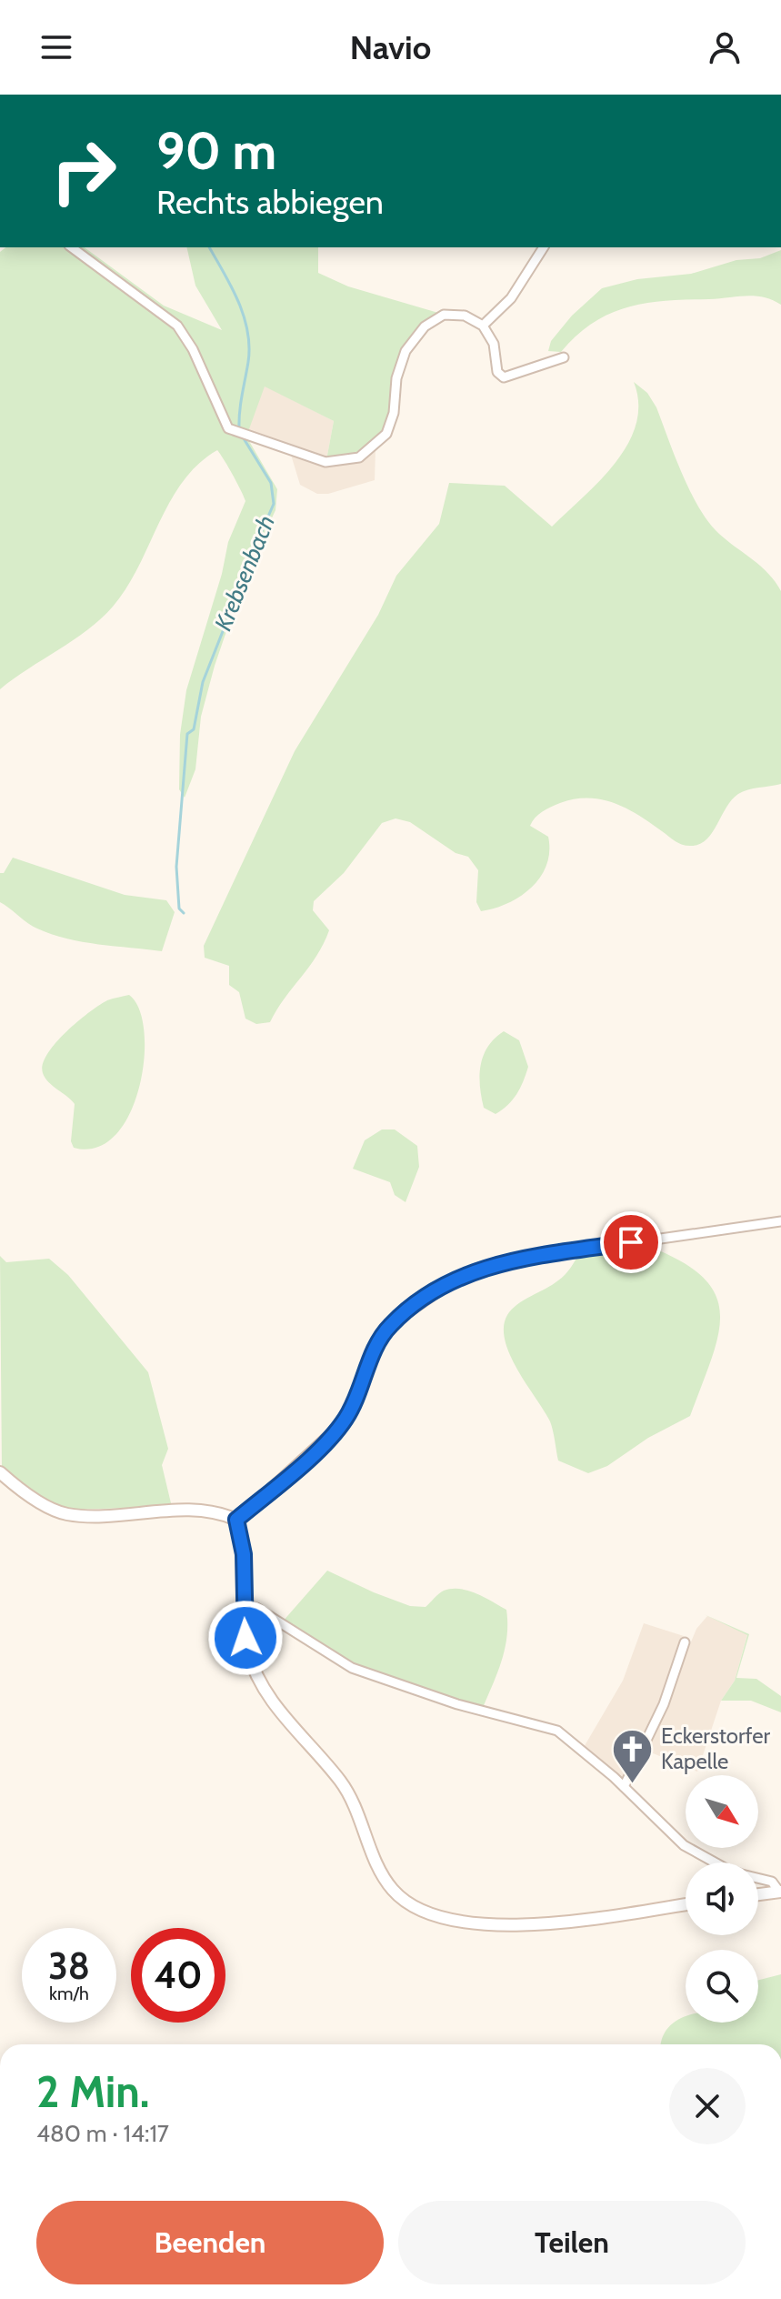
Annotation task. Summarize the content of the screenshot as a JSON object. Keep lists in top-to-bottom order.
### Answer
{
  "water": ["Krebsenbach"],
  "places": {
    "church": ["Eckerstorfer Kapelle"]
  },
  "north": "bottom right",
  "page": {
    "header": "Navio",
    "turn": ["90 m", "Rechts abbiegen"],
    "speed": "38 km/h",
    "limit": "40",
    "heading": ["2 Min.", "480 m · 14:17"],
    "buttons": ["Beenden", "Teilen"]
  }
}
